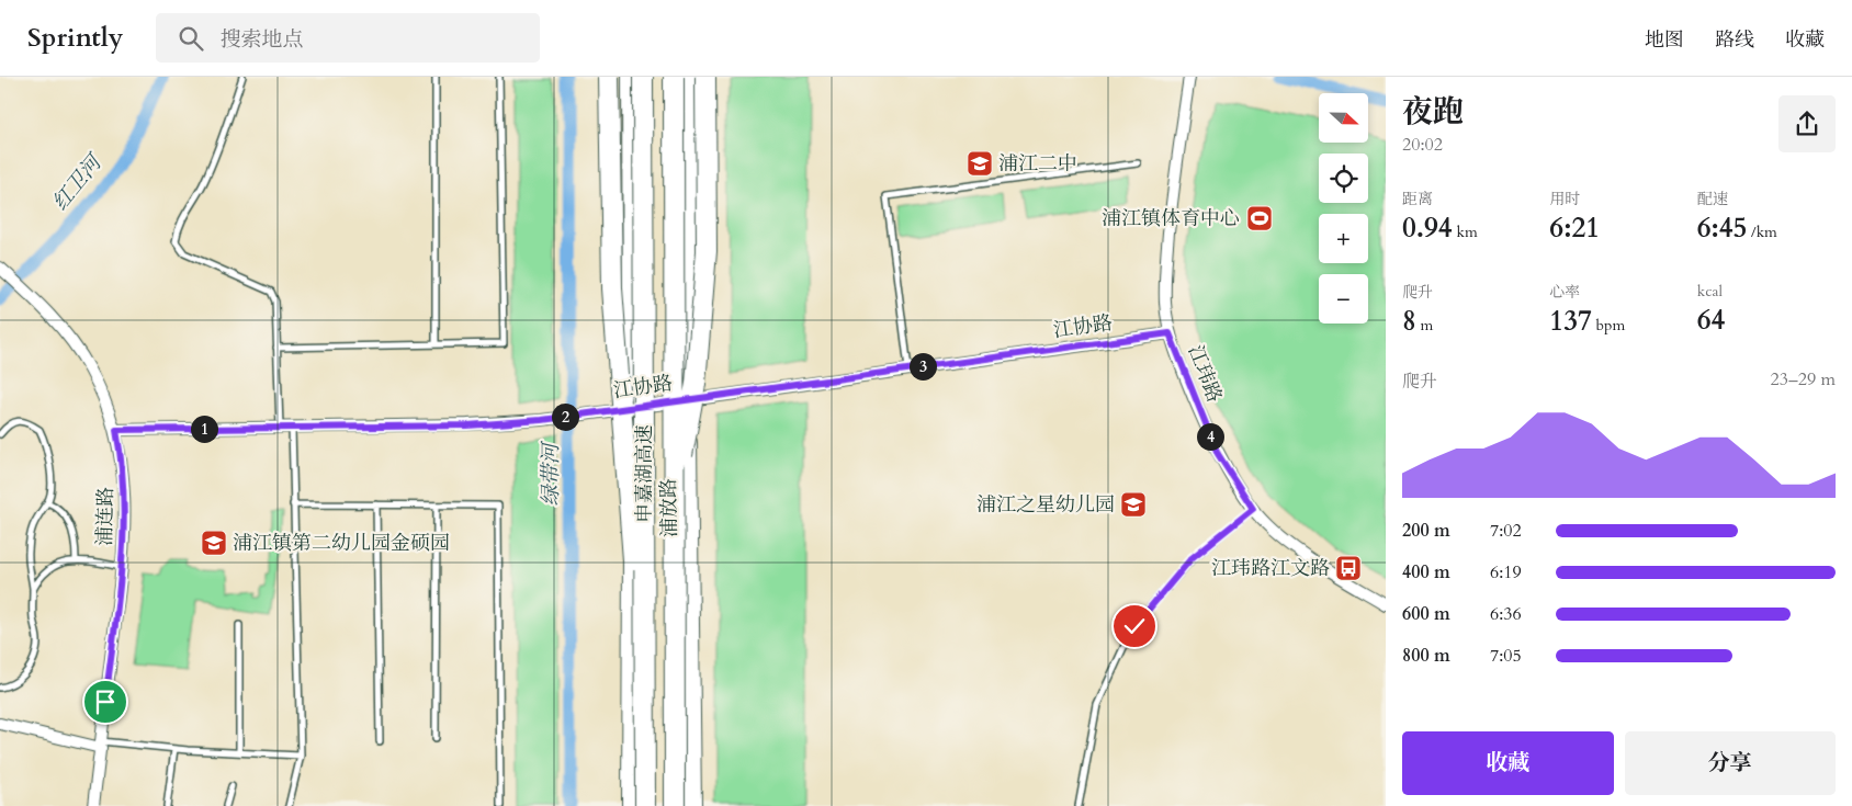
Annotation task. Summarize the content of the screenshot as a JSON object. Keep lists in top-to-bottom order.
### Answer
{
  "streets": {
    "highway": ["申嘉湖高速"],
    "main road": ["浦放路"],
    "street": ["江协路", "江玮路", "浦连路"]
  },
  "crossings": [
    ["江协路", "江玮路"],
    ["江协路", "浦放路"],
    ["江协路", "浦连路"]
  ],
  "water": ["红卫河", "绿带河"],
  "places": {
    "school or university": ["浦江二中", "浦江之星幼儿园", "浦江镇第二幼儿园金硕园"],
    "sports": ["浦江镇体育中心"],
    "bus stop": ["江玮路江文路"]
  },
  "north": "right",
  "page": {
    "header": "Sprintly",
    "search": "搜索地点",
    "nav": ["地图", "路线", "收藏"],
    "heading": ["夜跑", "20:02"],
    "map_buttons": ["+", "−"],
    "stats": [
      ["距离", "0.94 km"],
      ["用时", "6:21"],
      ["配速", "6:45 /km"],
      ["爬升", "8 m"],
      ["心率", "137 bpm"],
      ["kcal", "64"]
    ],
    "pins": [
      "3",
      "2",
      "1",
      "4"
    ],
    "chart": ["爬升", "23–29 m"],
    "list": [
      {
        "name": "200 m",
        "note": "7:02"
      },
      {
        "name": "400 m",
        "note": "6:19"
      },
      {
        "name": "600 m",
        "note": "6:36"
      },
      {
        "name": "800 m",
        "note": "7:05"
      }
    ],
    "buttons": ["收藏", "分享"]
  }
}
